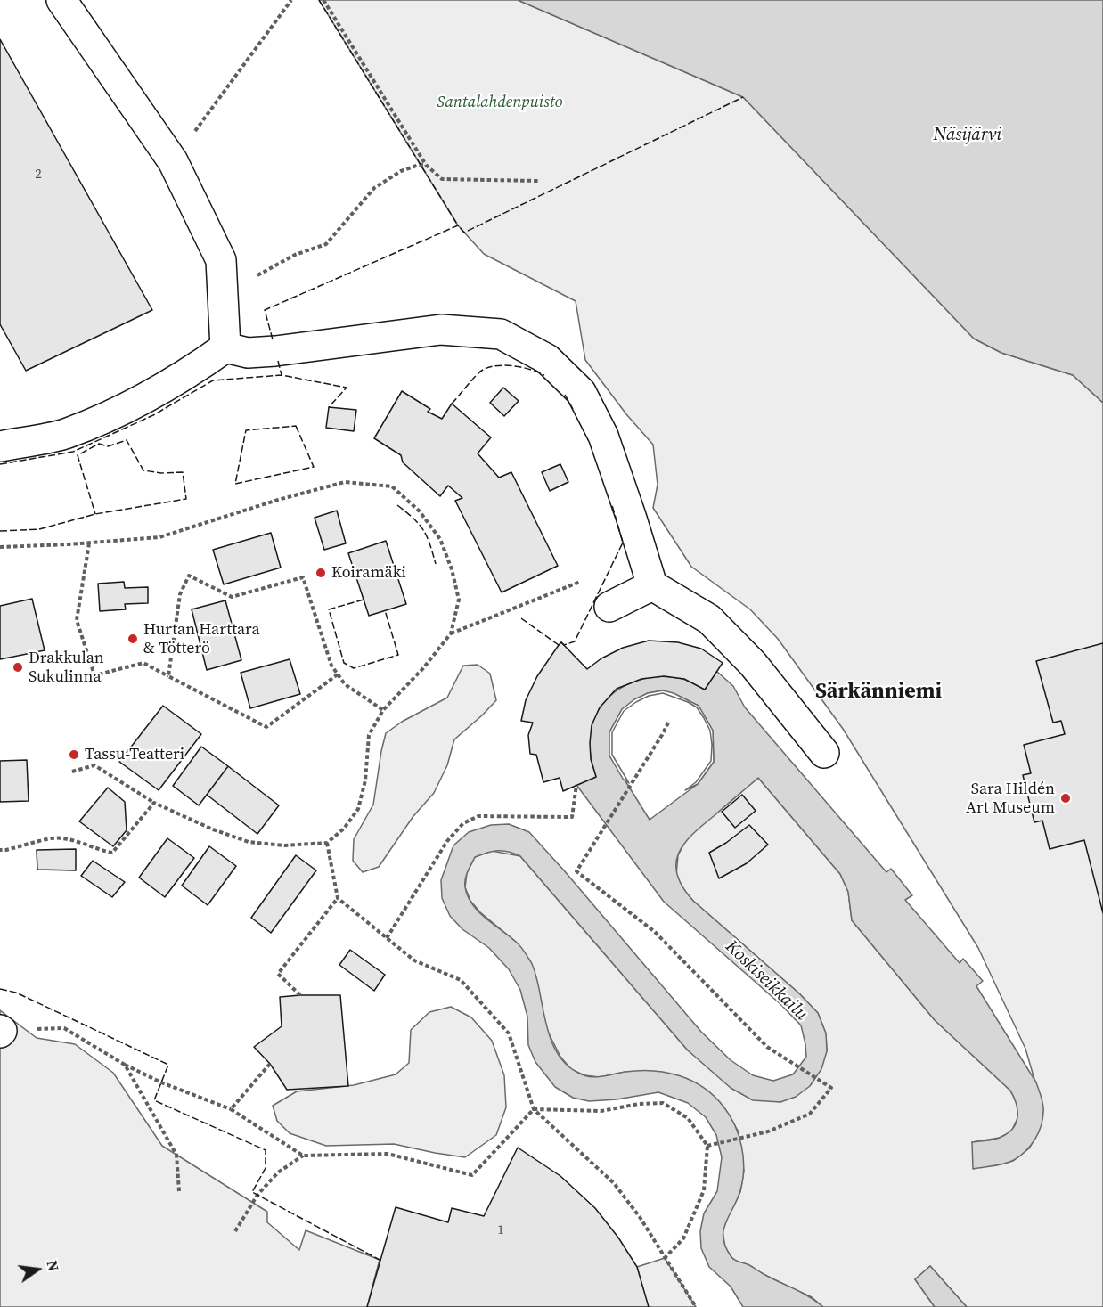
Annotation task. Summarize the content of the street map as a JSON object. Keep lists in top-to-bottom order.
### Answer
{
  "districts": ["Särkänniemi"],
  "water": ["Näsijärvi", "Koskiseikkailu"],
  "parks": ["Santalahdenpuisto"],
  "places": [
    "Koiramäki",
    "Hurtan Harttara & Tötterö",
    "Drakkulan Sukulinna",
    "Tassu-Teatteri",
    "Sara Hildén Art Museum"
  ],
  "house_numbers": ["2", "1"],
  "north": "right"
}
